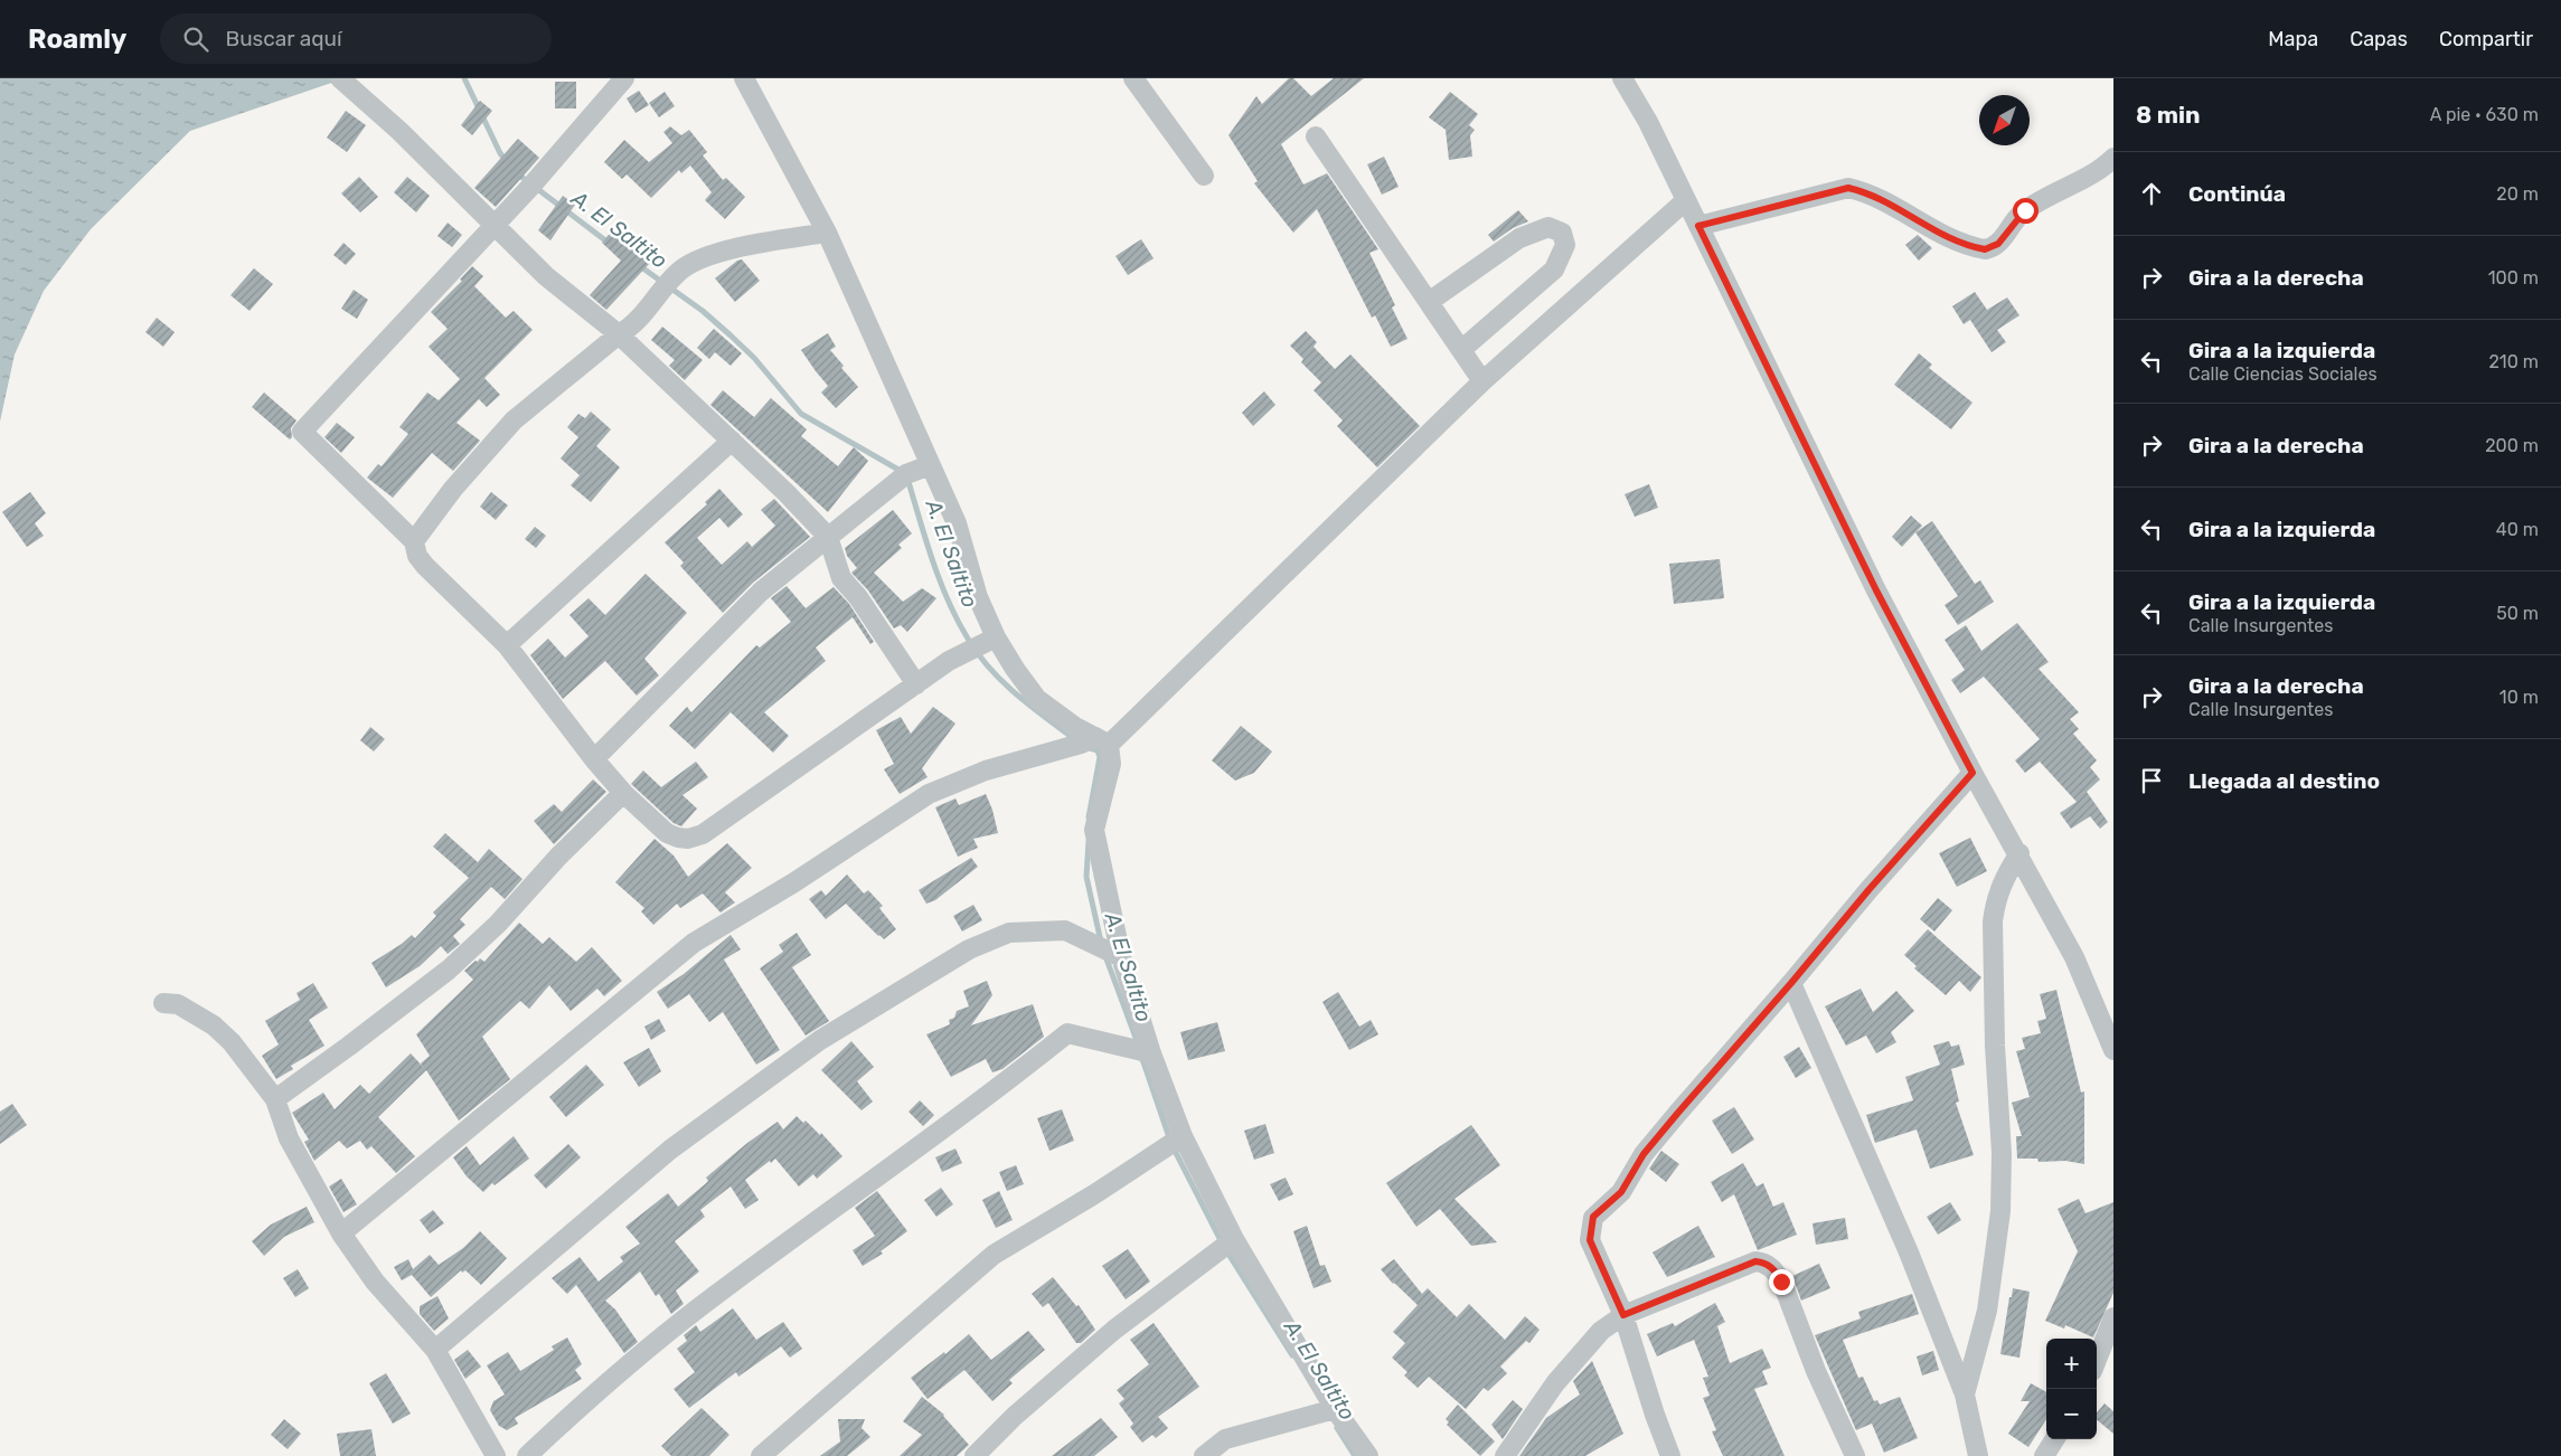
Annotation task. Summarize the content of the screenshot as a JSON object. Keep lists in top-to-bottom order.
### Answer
{
  "water": ["A. El Saltito"],
  "north": "bottom left",
  "page": {
    "header": "Roamly",
    "search": "Buscar aquí",
    "nav": ["Mapa", "Capas", "Compartir"],
    "heading": ["8 min", "A pie · 630 m"],
    "list": [
      ["Continúa", "20 m"],
      ["Gira a la derecha", "100 m"],
      ["Gira a la izquierda", "Calle Ciencias Sociales", "210 m"],
      ["Gira a la derecha", "200 m"],
      ["Gira a la izquierda", "40 m"],
      ["Gira a la izquierda", "Calle Insurgentes", "50 m"],
      ["Gira a la derecha", "Calle Insurgentes", "10 m"],
      "Llegada al destino"
    ],
    "map_buttons": ["+", "−"]
  }
}
